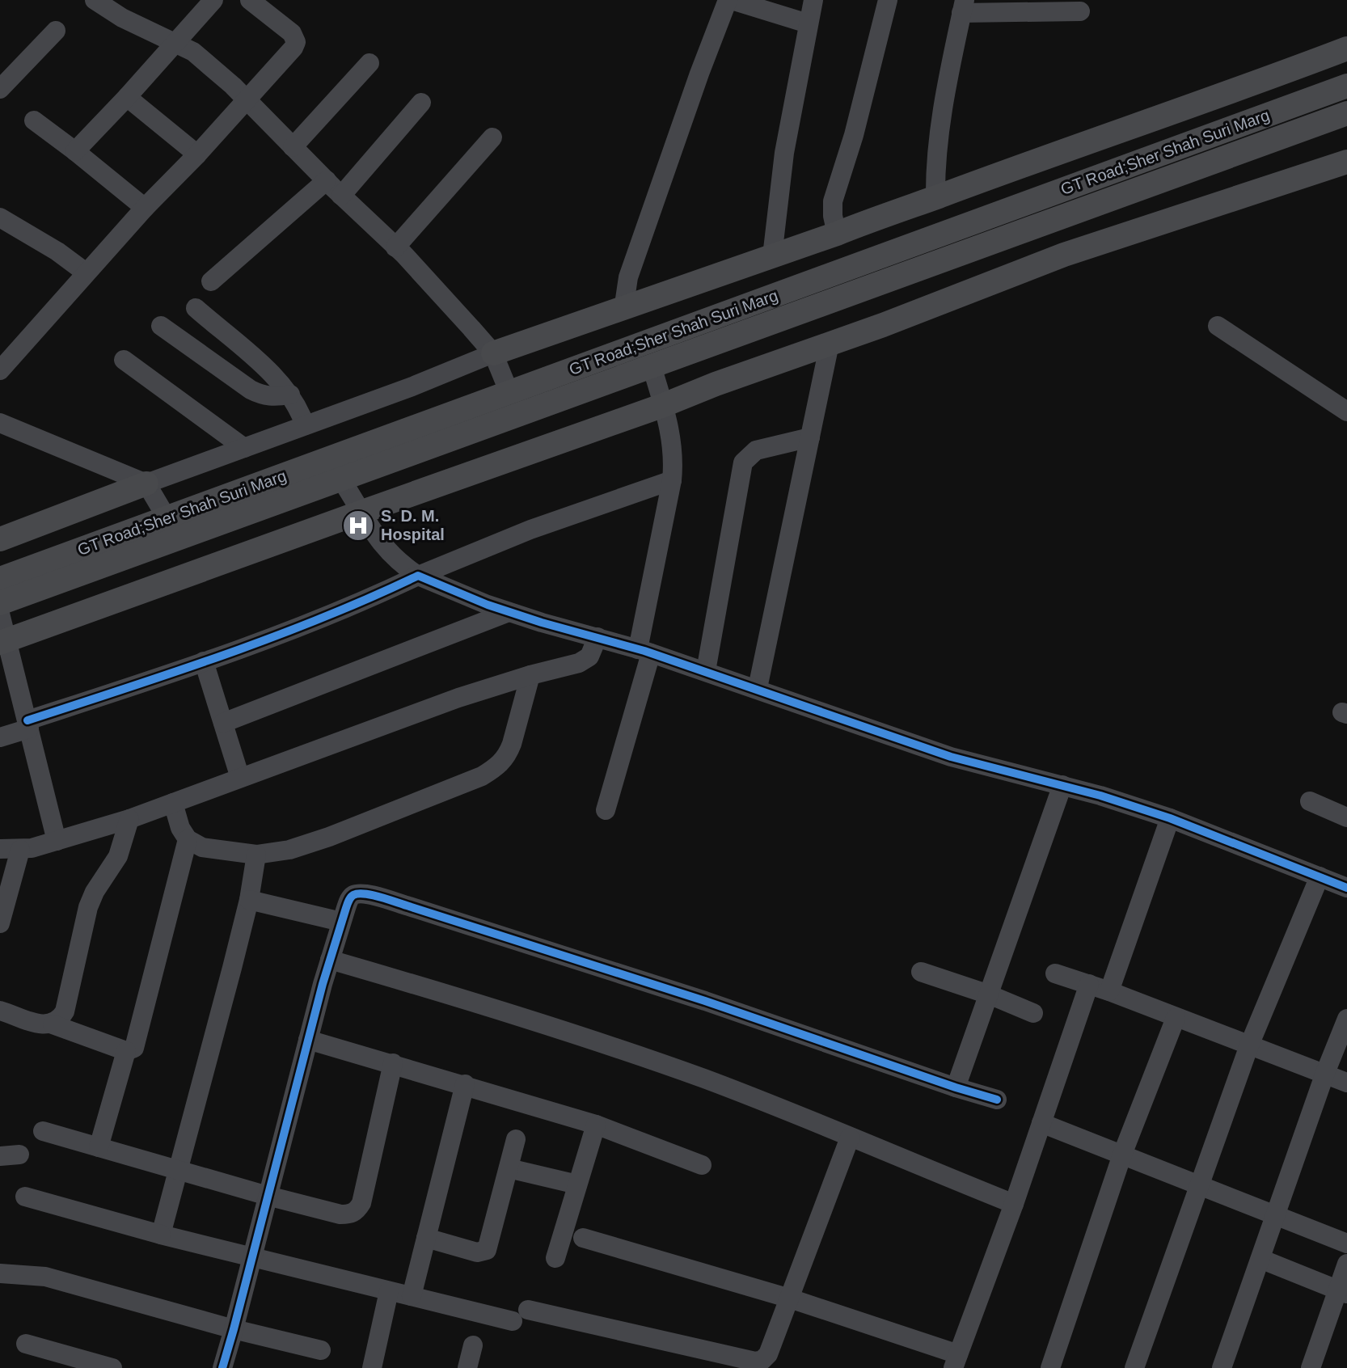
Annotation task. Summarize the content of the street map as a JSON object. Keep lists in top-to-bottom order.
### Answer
{
  "streets": {
    "main road": ["GT Road;Sher Shah Suri Marg"]
  },
  "places": {
    "hospital": ["S. D. M. Hospital"]
  }
}
